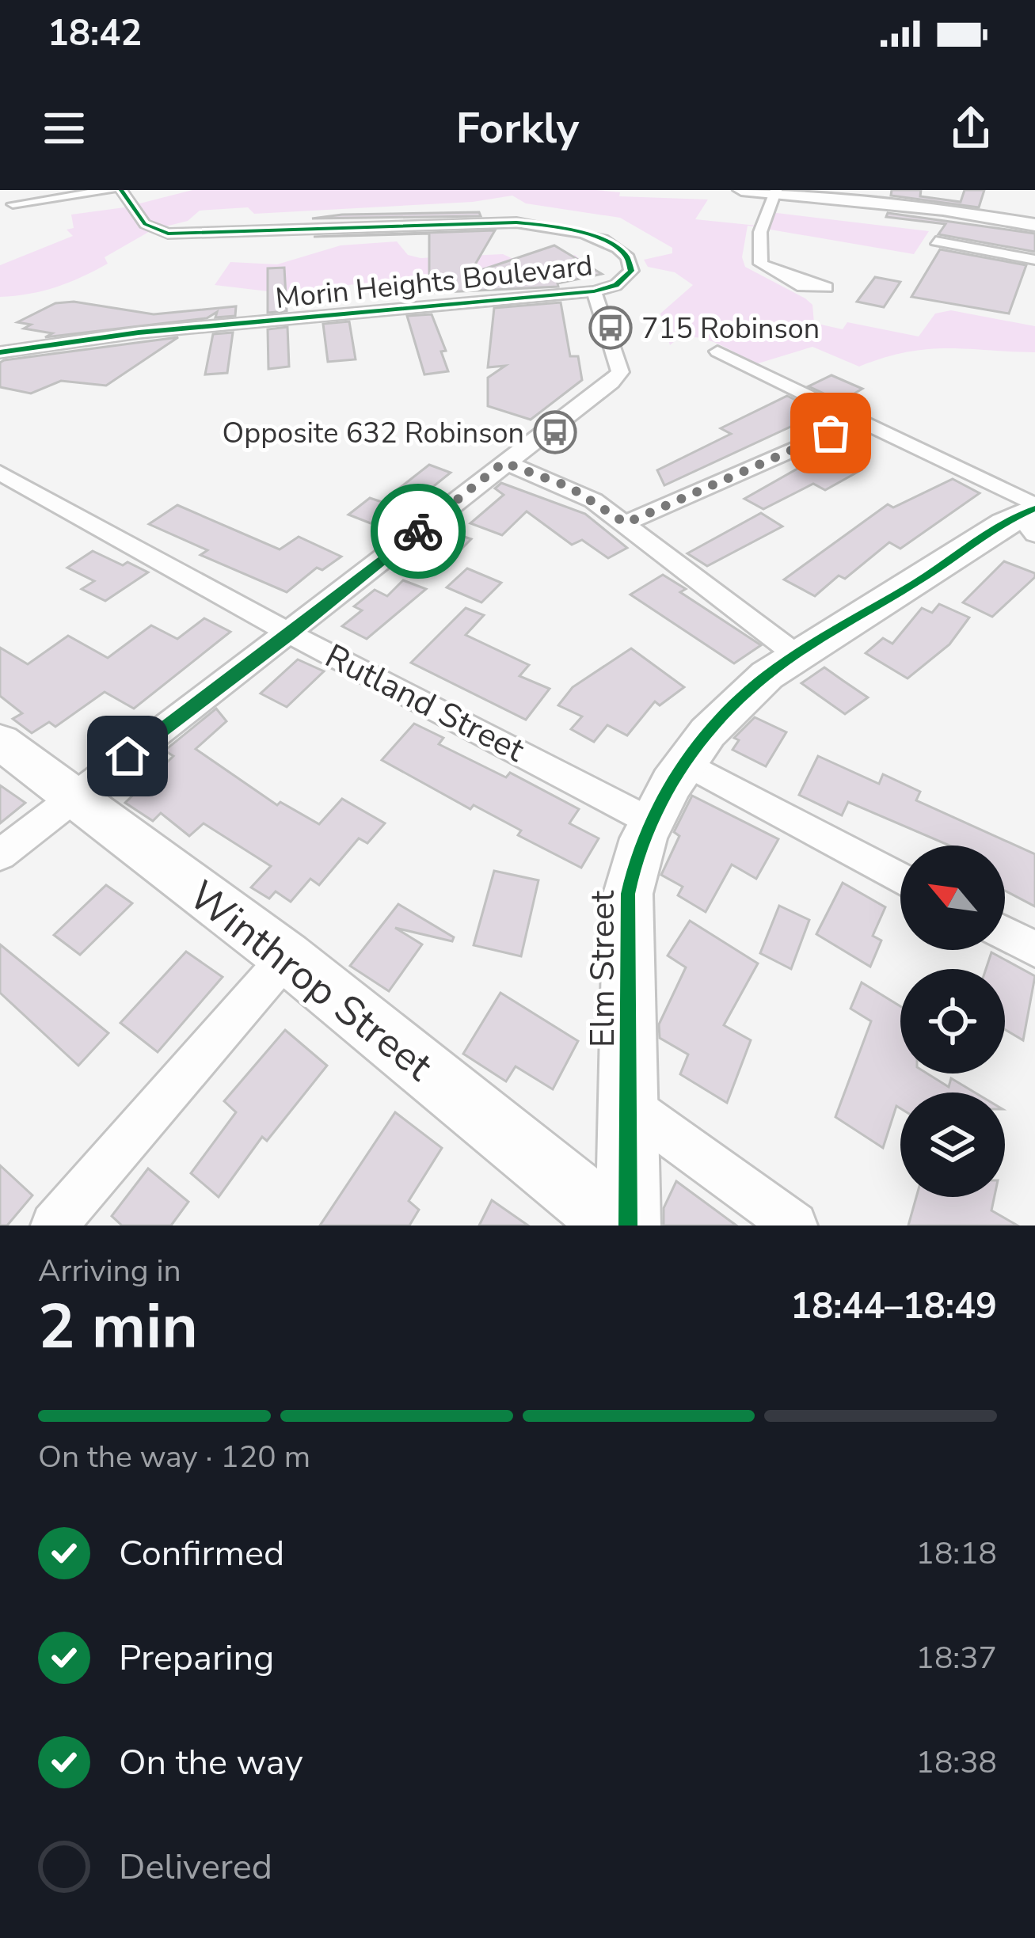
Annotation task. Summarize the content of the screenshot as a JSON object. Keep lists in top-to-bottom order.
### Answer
{
  "streets": {
    "street": [
      "Morin Heights Boulevard",
      "Rutland Street",
      "Elm Street",
      "Winthrop Street"
    ]
  },
  "crossings": [
    ["Rutland Street", "Elm Street"]
  ],
  "places": {
    "bus stop": ["715 Robinson", "Opposite 632 Robinson"]
  },
  "north": "top left",
  "page": {
    "status": "18:42",
    "header": "Forkly",
    "heading": ["2 min", "Arriving in", "18:44–18:49"],
    "bar": "On the way · 120 m",
    "list": [
      ["Confirmed", "18:18"],
      ["Preparing", "18:37"],
      ["On the way", "18:38"],
      "Delivered"
    ]
  }
}
